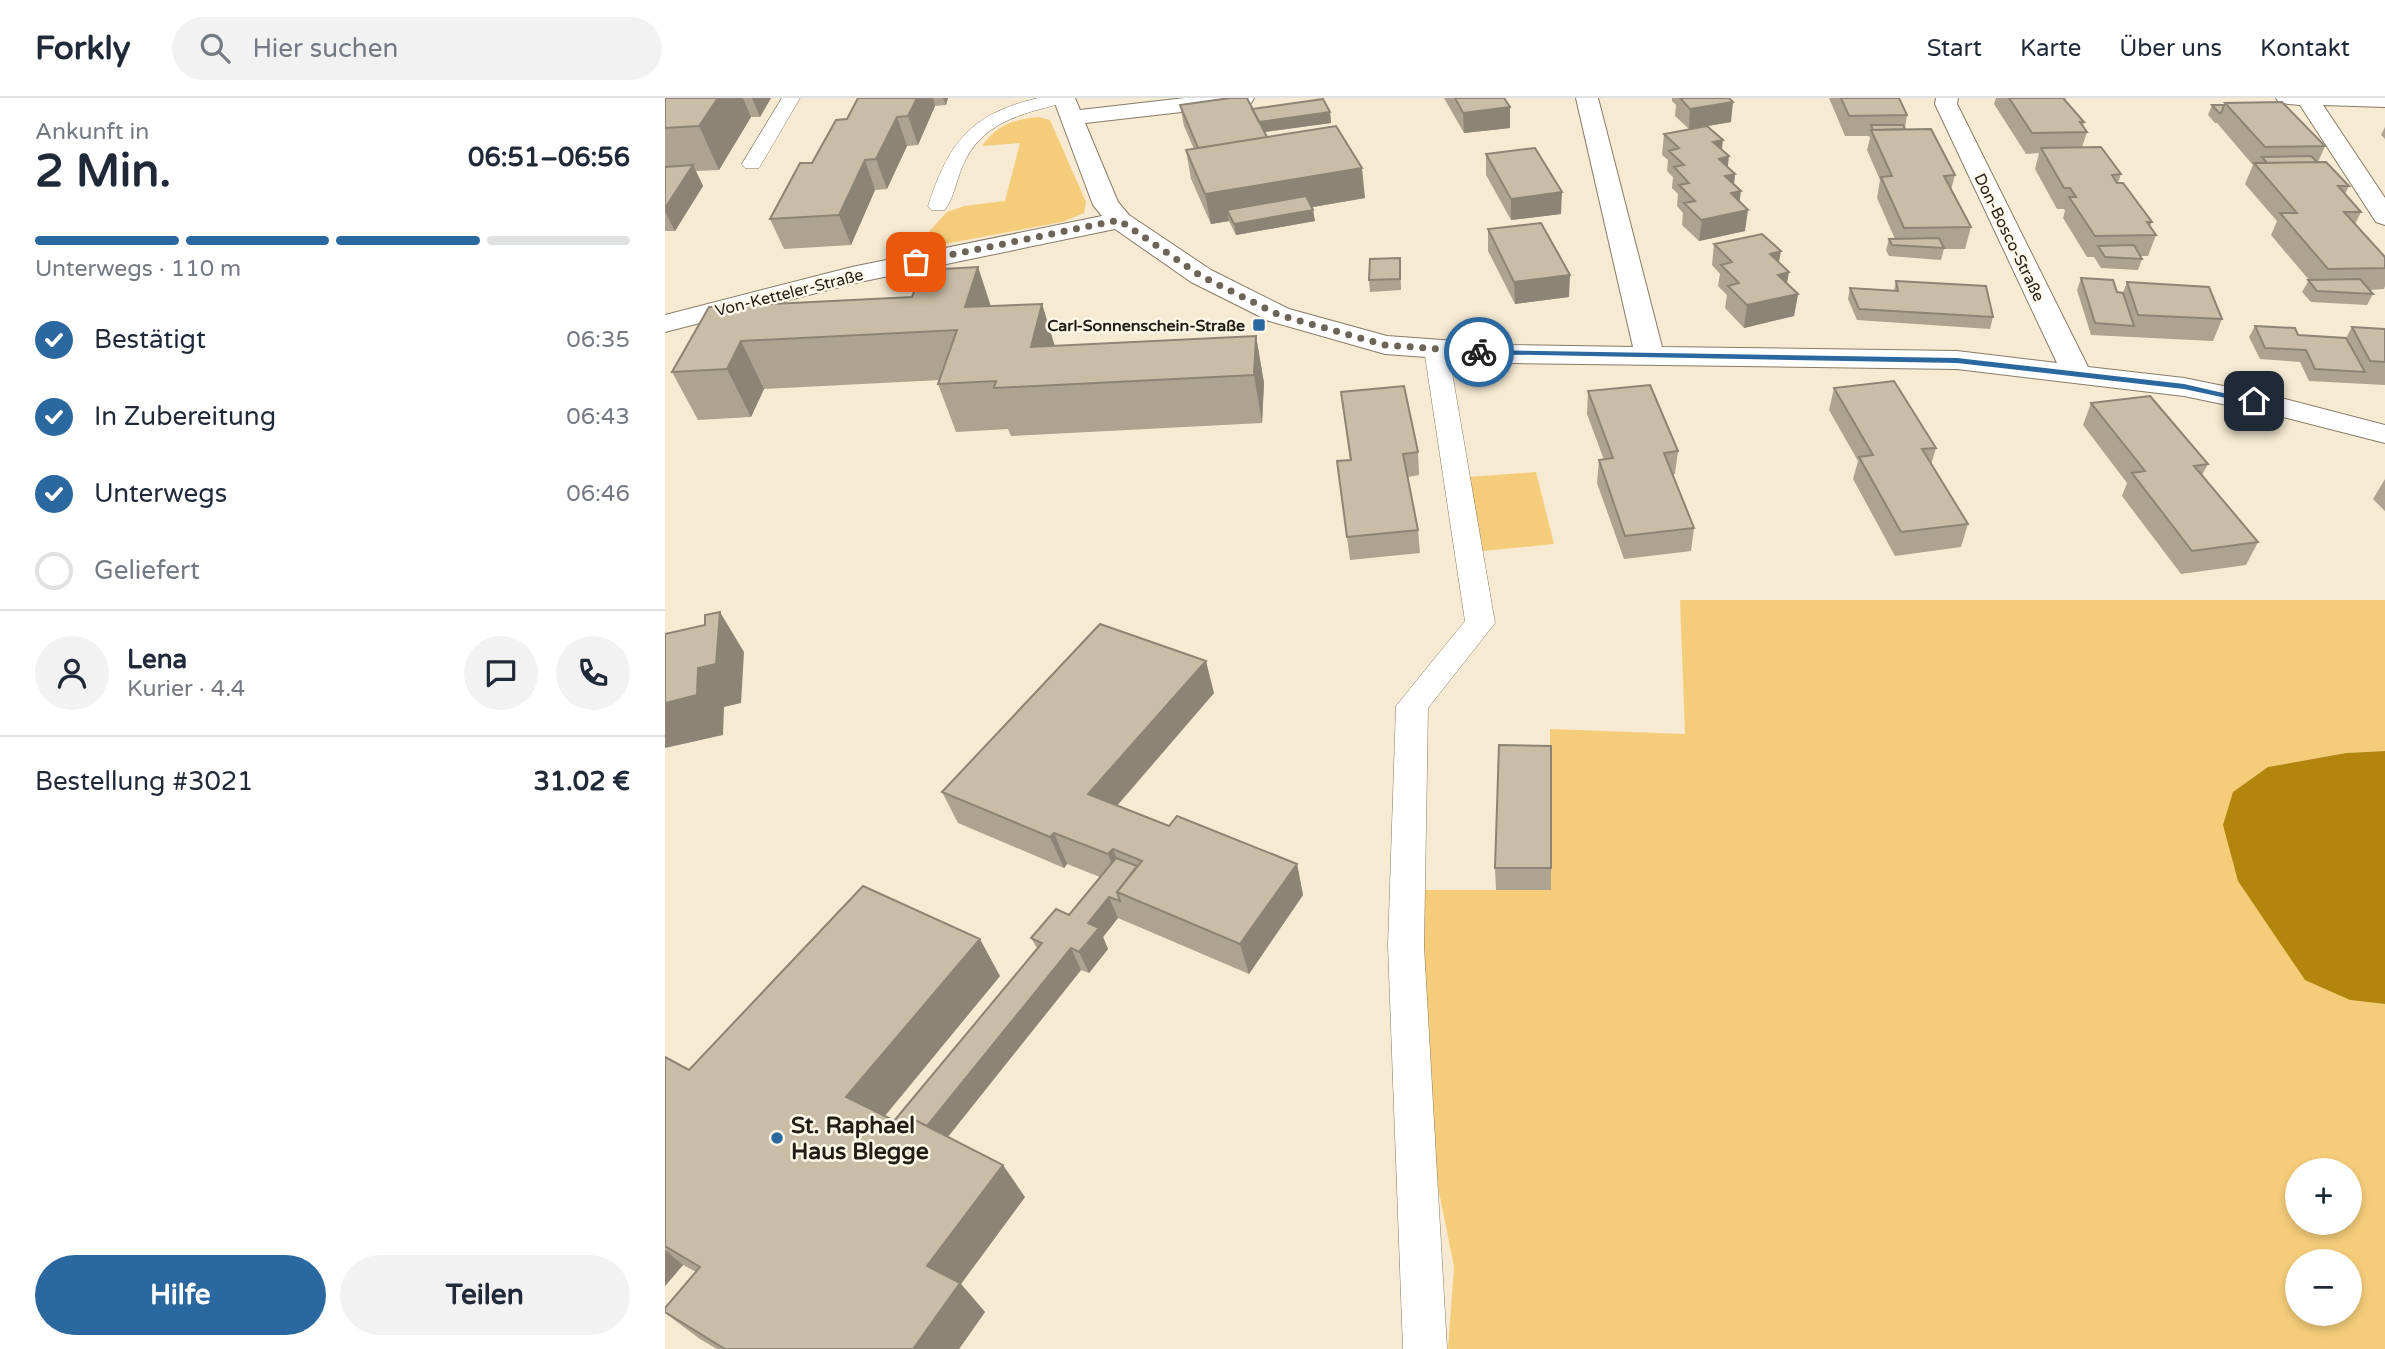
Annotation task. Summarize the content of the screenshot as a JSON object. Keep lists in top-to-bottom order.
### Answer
{
  "streets": {
    "street": ["Don-Bosco-Straße", "Von-Ketteler-Straße"]
  },
  "places": {
    "transit": ["Carl-Sonnenschein-Straße"],
    "other": ["St. Raphael Haus Blegge"]
  },
  "page": {
    "header": "Forkly",
    "search": "Hier suchen",
    "nav": [
      "Start",
      "Karte",
      "Über uns",
      "Kontakt"
    ],
    "heading": ["2 Min.", "Ankunft in", "06:51–06:56"],
    "panel": [
      "Lena",
      "Kurier · 4.4",
      "Bestellung #3021",
      "31.02 €"
    ],
    "bar": "Unterwegs · 110 m",
    "list": [
      ["Bestätigt", "06:35"],
      ["In Zubereitung", "06:43"],
      ["Unterwegs", "06:46"],
      "Geliefert"
    ],
    "map_buttons": ["+", "−"],
    "buttons": ["Hilfe", "Teilen"]
  }
}
